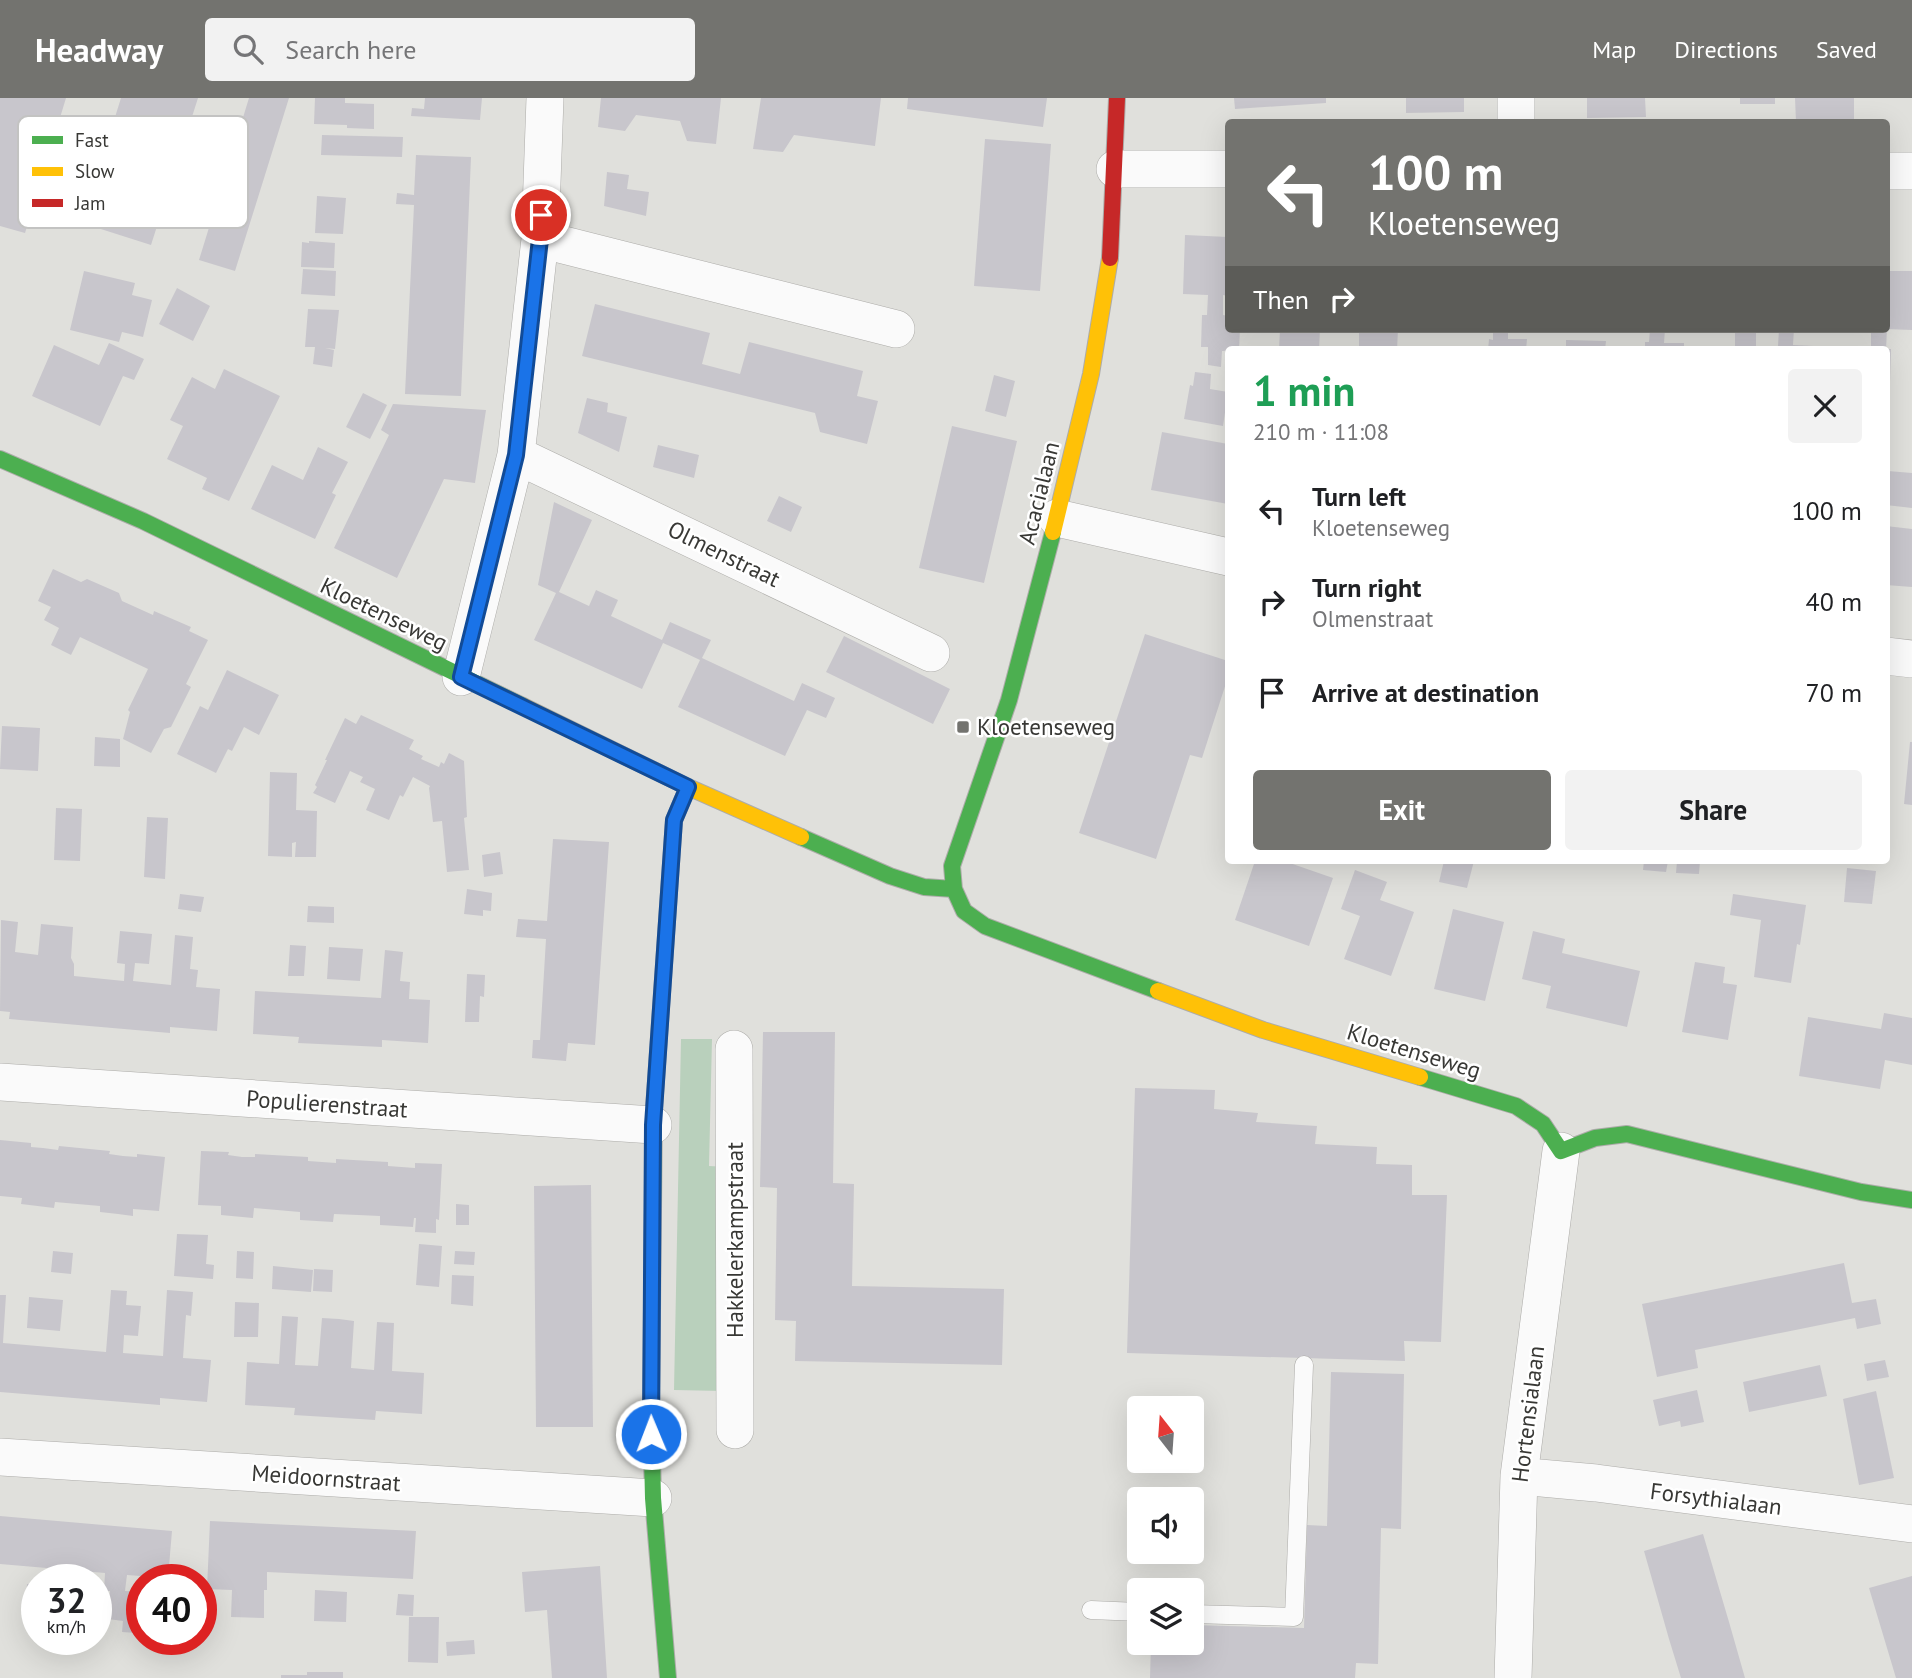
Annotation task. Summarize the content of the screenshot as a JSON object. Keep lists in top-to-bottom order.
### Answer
{
  "streets": {
    "street": [
      "Acacialaan",
      "Olmenstraat",
      "Kloetenseweg",
      "Populierenstraat",
      "Hakkelerkampstraat",
      "Hortensialaan",
      "Meidoornstraat",
      "Forsythialaan"
    ]
  },
  "crossings": [
    ["Acacialaan", "Kloetenseweg"],
    ["Kloetenseweg", "Hortensialaan"],
    ["Hortensialaan", "Forsythialaan"]
  ],
  "places": {
    "transit": ["Kloetenseweg"]
  },
  "legend": ["Fast", "Slow", "Jam"],
  "north": "top",
  "page": {
    "header": "Headway",
    "search": "Search here",
    "nav": ["Map", "Directions", "Saved"],
    "turn": ["100 m", "Kloetenseweg"],
    "then": "Then",
    "heading": ["1 min", "210 m · 11:08"],
    "list": [
      {
        "name": "Turn left",
        "note": "Kloetenseweg",
        "value": "100 m"
      },
      {
        "name": "Turn right",
        "note": "Olmenstraat",
        "value": "40 m"
      },
      {
        "name": "Arrive at destination",
        "value": "70 m"
      }
    ],
    "buttons": ["Exit", "Share"],
    "speed": "32 km/h",
    "limit": "40"
  }
}
